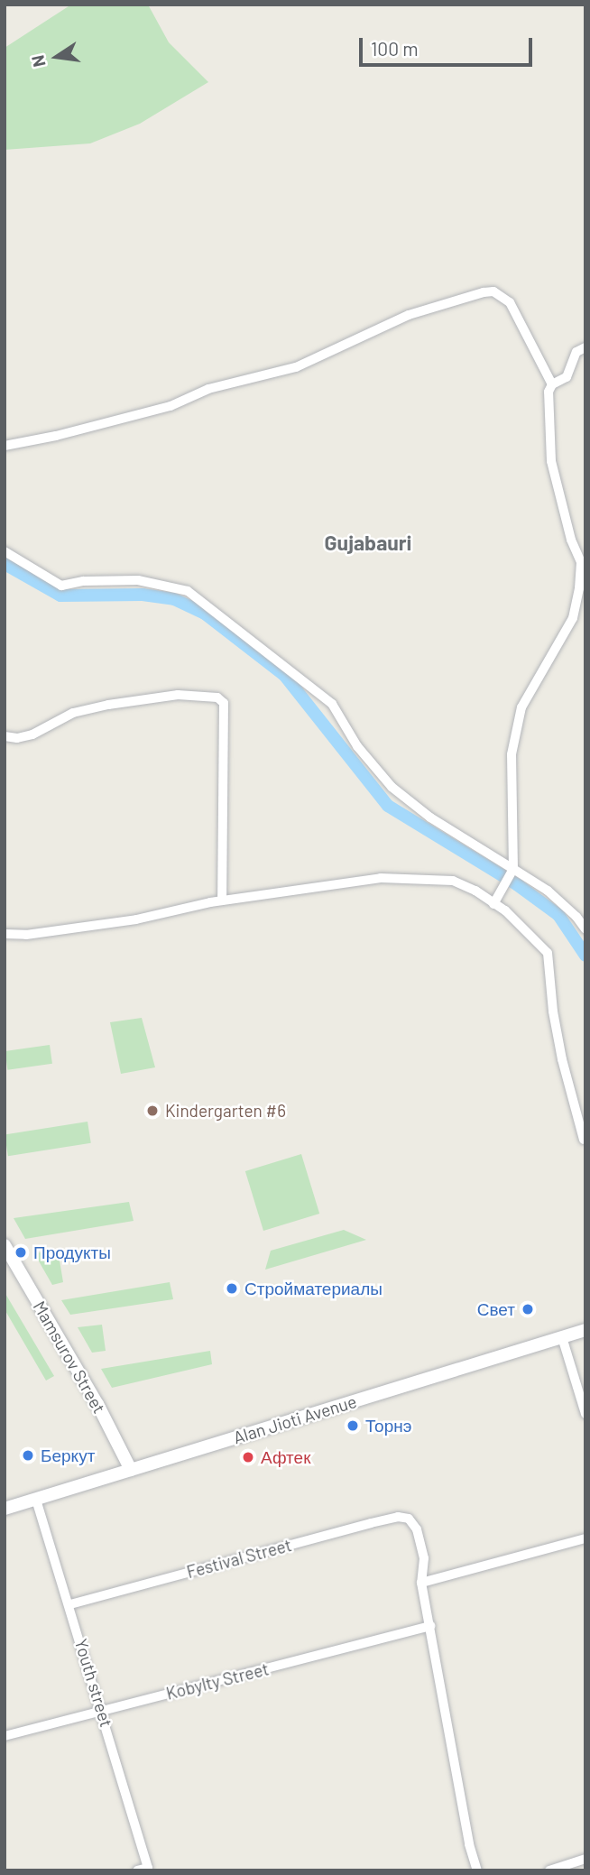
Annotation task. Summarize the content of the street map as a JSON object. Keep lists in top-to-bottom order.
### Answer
{
  "streets": {
    "street": [
      "Mamsurov Street",
      "Alan Jioti Avenue",
      "Festival Street",
      "Kobylty Street",
      "Youth street"
    ]
  },
  "crossings": [
    ["Mamsurov Street", "Alan Jioti Avenue"],
    ["Alan Jioti Avenue", "Youth street"],
    ["Festival Street", "Youth street"],
    ["Kobylty Street", "Youth street"]
  ],
  "districts": ["Gujabauri"],
  "places": [
    "Kindergarten #6",
    "Продукты",
    "Стройматериалы",
    "Свет",
    "Торнэ",
    "Беркут",
    "Афтек"
  ],
  "scale_bar": "100 m",
  "north": "left"
}
